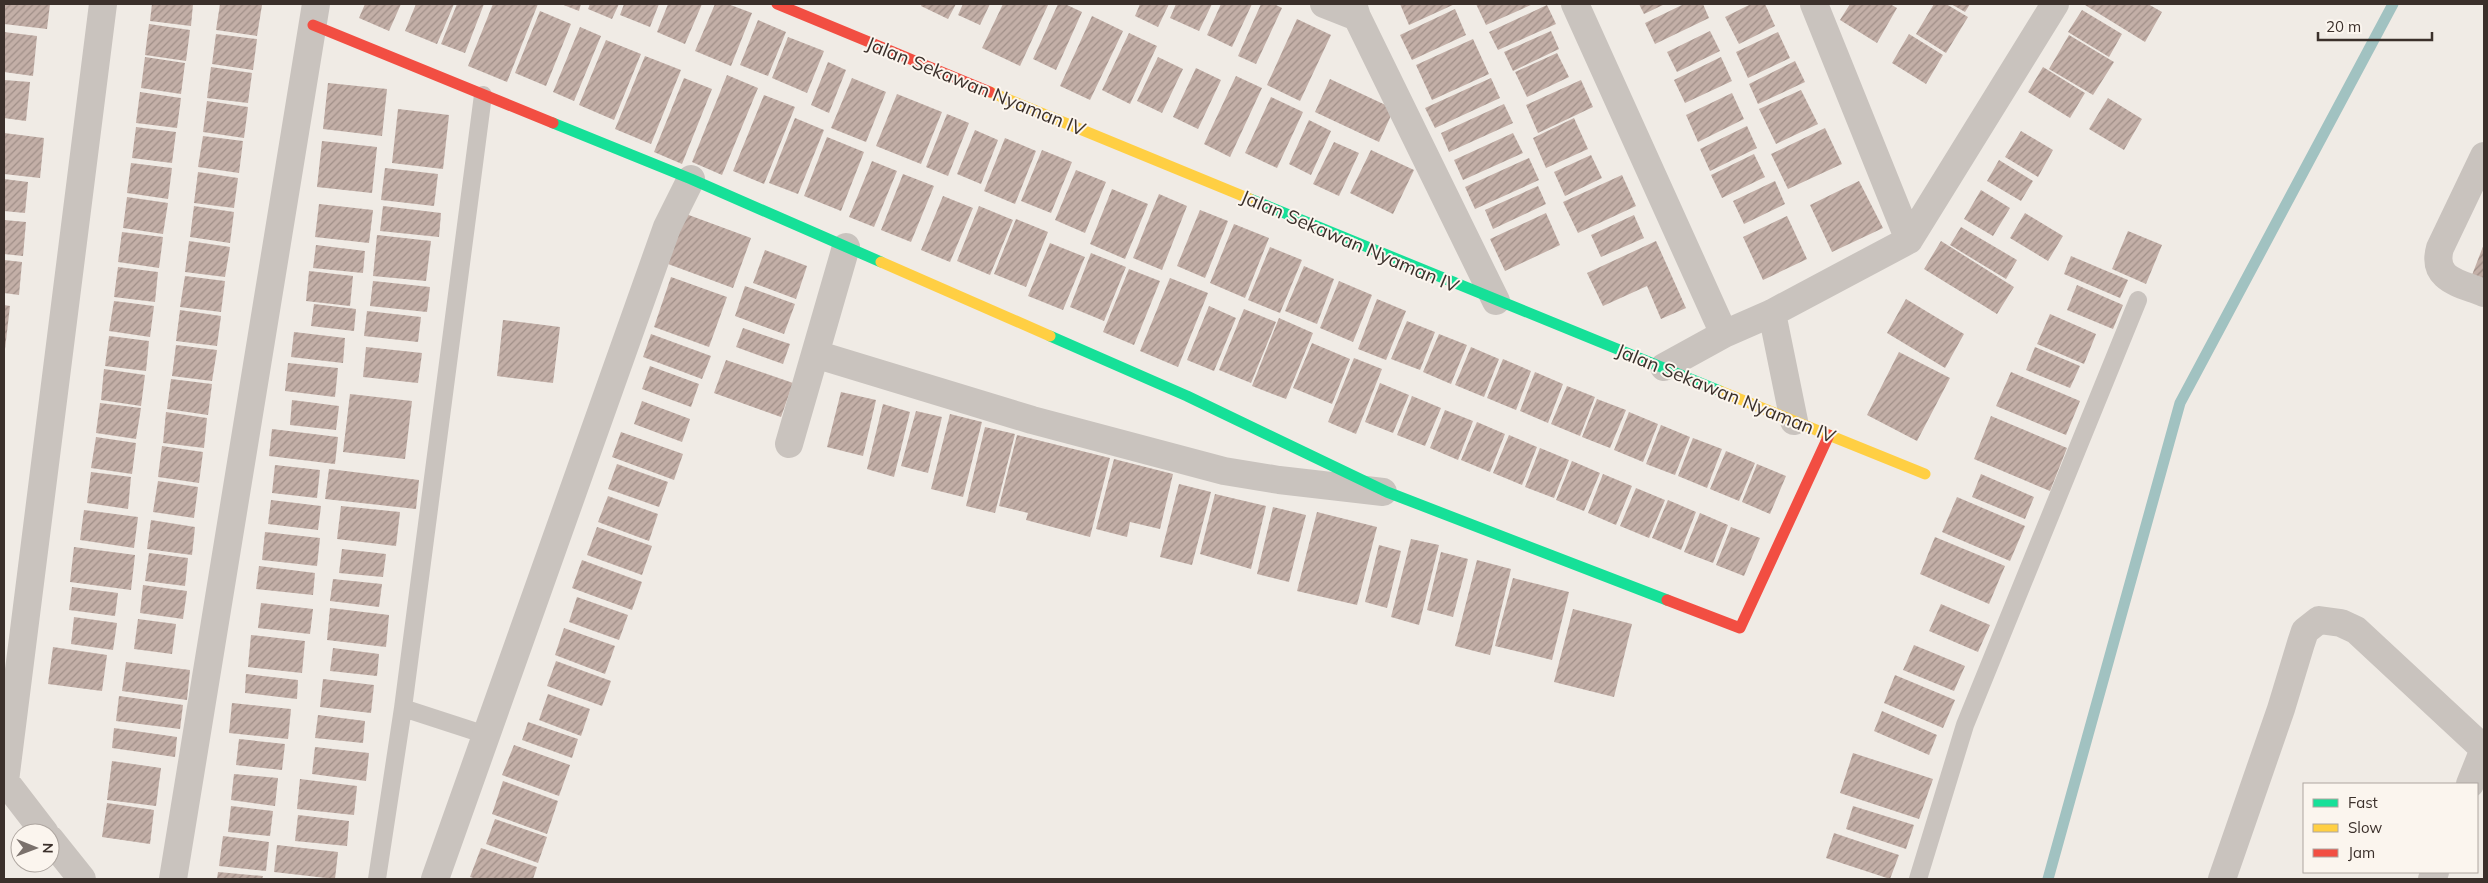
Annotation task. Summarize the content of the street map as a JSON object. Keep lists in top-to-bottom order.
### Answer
{
  "streets": {
    "street": ["Jalan Sekawan Nyaman IV"]
  },
  "legend": ["Fast", "Slow", "Jam"],
  "scale_bar": "20 m",
  "north": "right"
}
